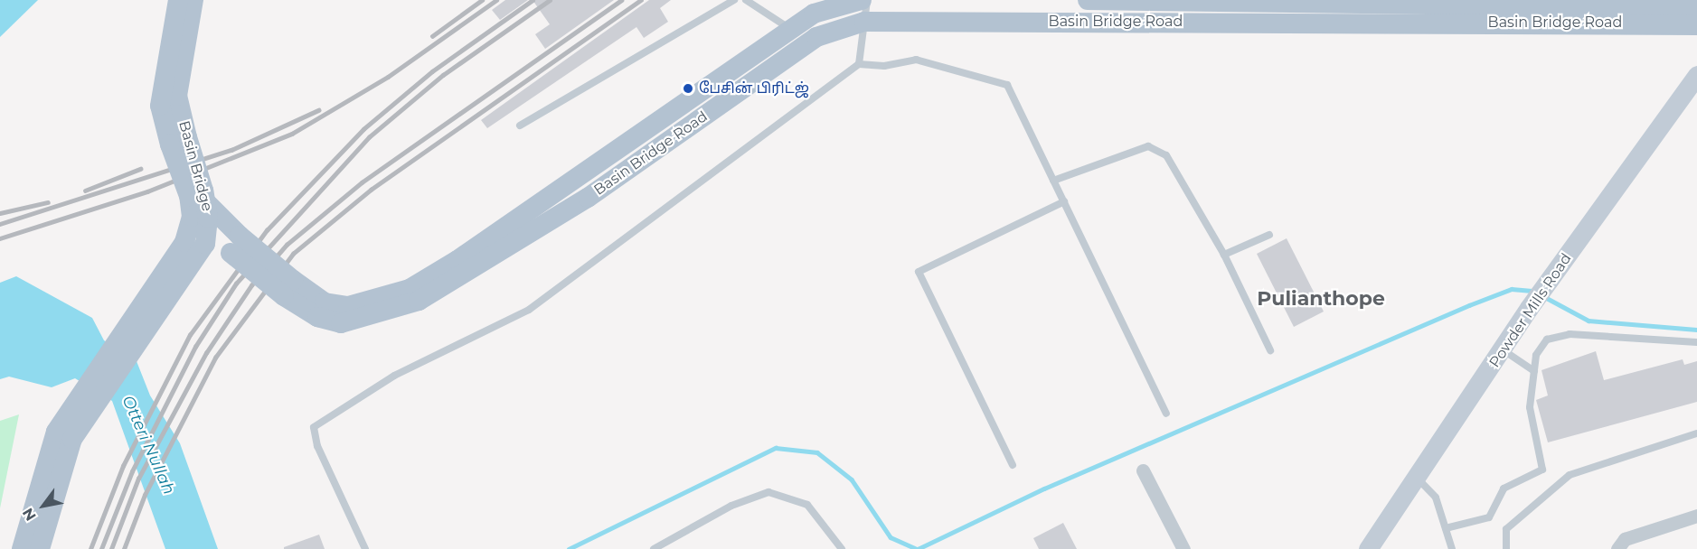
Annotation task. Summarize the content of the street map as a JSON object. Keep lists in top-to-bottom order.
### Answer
{
  "streets": {
    "main road": ["Basin Bridge Road", "Basin Bridge"],
    "street": ["Powder Mills Road"]
  },
  "districts": ["Pulianthope"],
  "water": ["Otteri Nullah"],
  "places": ["பேசின் பிரிட்ஜ்"],
  "north": "bottom left"
}
